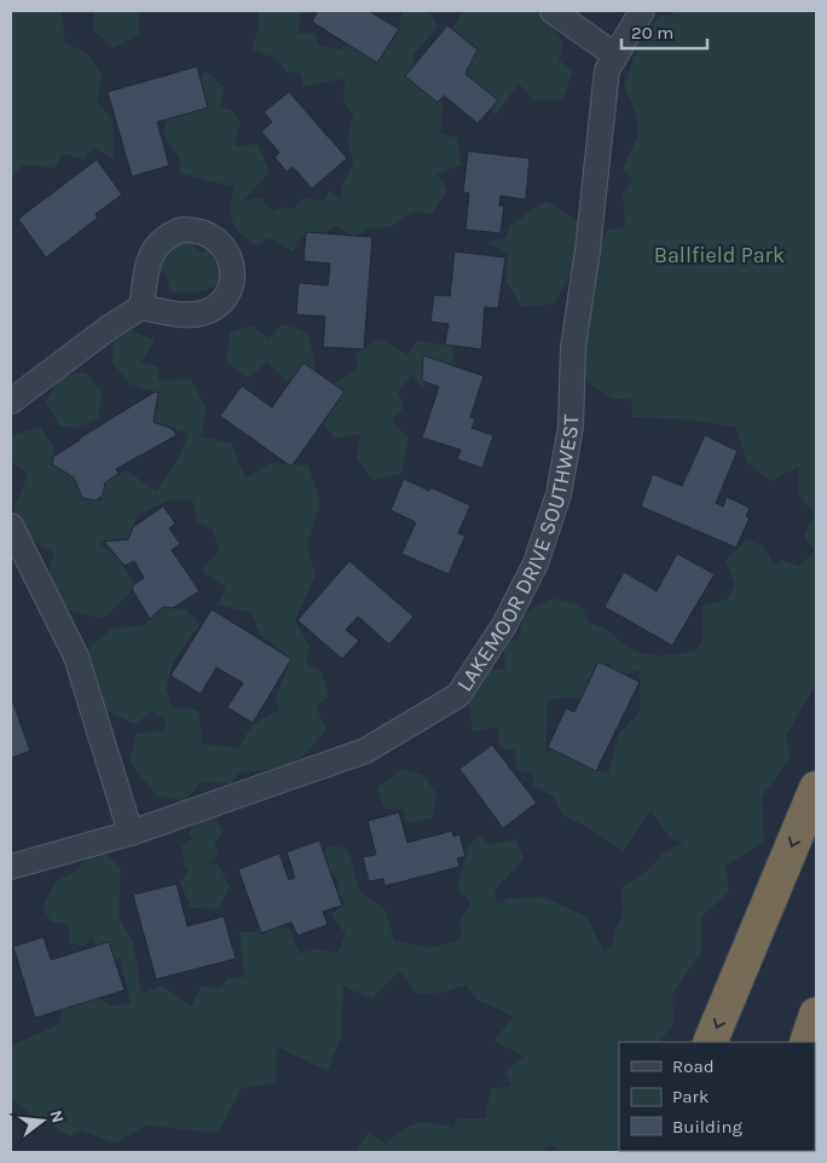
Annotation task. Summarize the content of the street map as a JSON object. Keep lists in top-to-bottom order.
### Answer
{
  "streets": {
    "street": ["LAKEMOOR DRIVE SOUTHWEST"]
  },
  "parks": ["Ballfield Park"],
  "legend": ["Road", "Park", "Building"],
  "scale_bar": "20 m",
  "north": "right"
}
